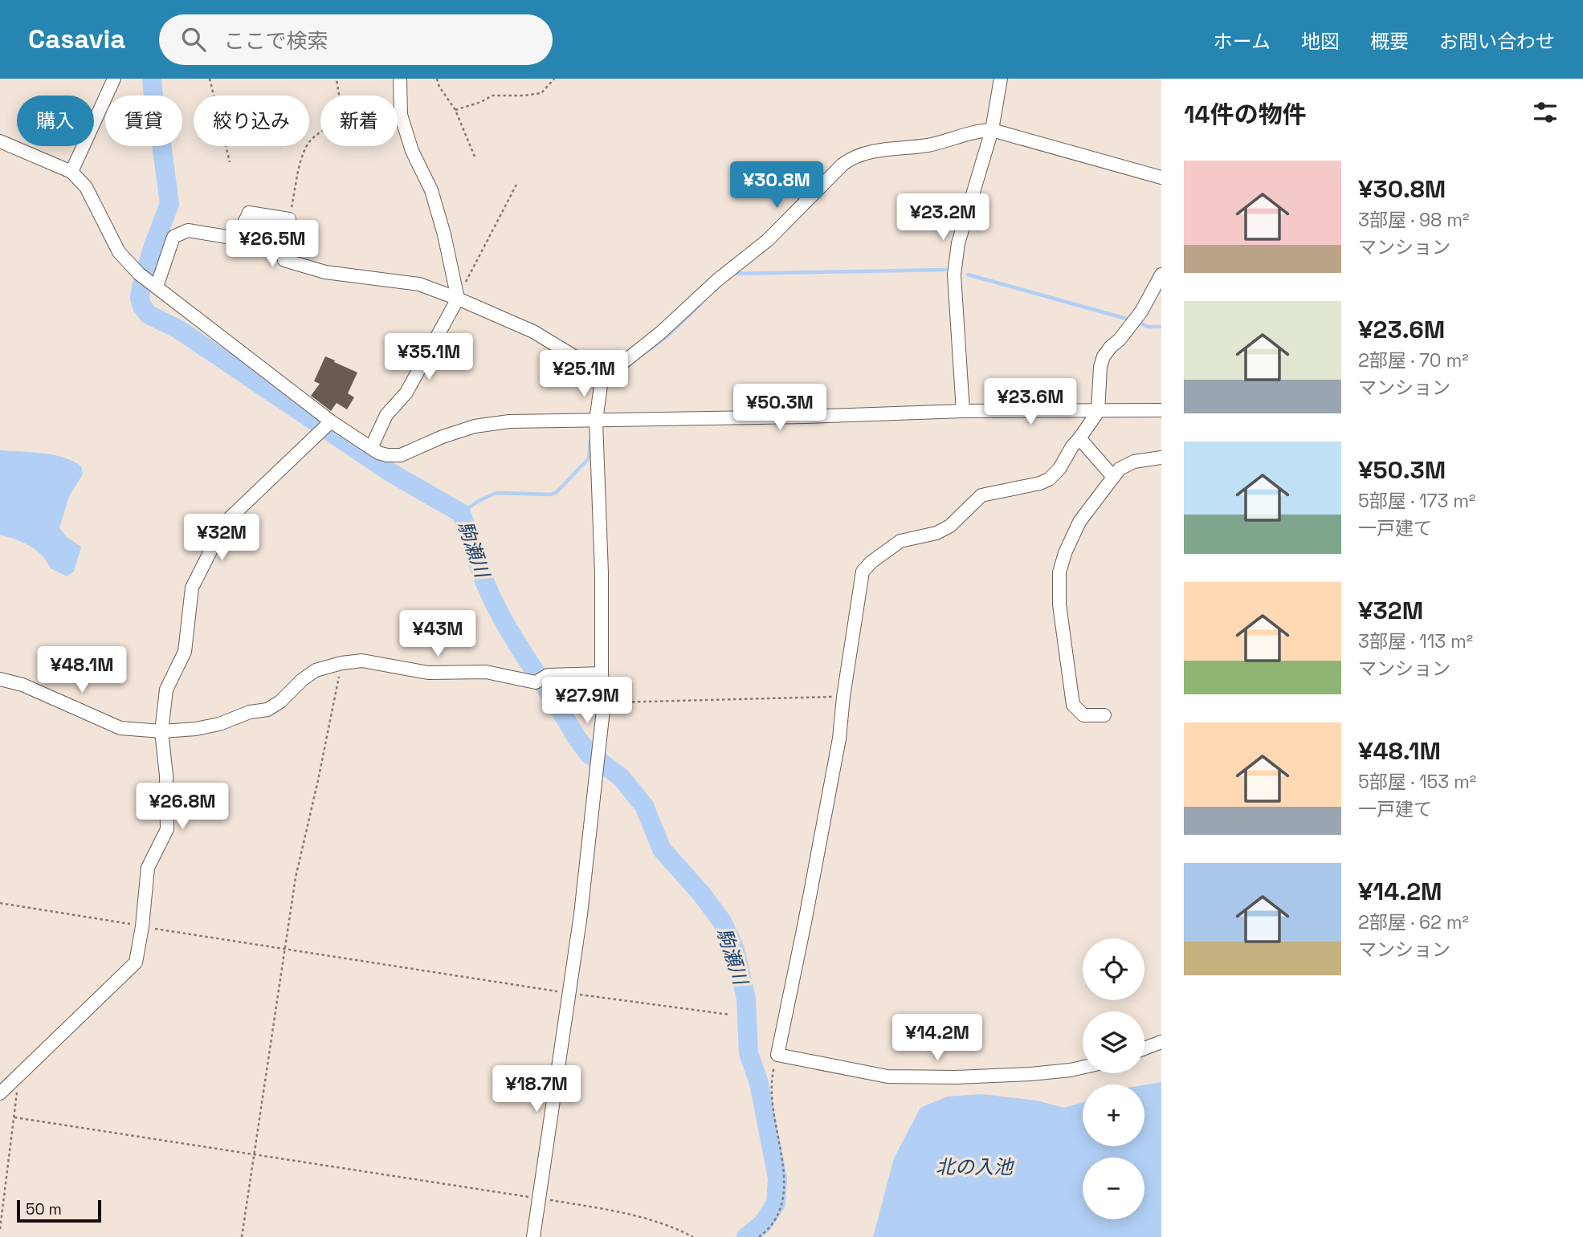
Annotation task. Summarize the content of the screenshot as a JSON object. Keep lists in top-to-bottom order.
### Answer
{
  "water": ["駒瀬川", "北の入池"],
  "scale_bar": "50 m",
  "page": {
    "header": "Casavia",
    "search": "ここで検索",
    "nav": [
      "ホーム",
      "地図",
      "概要",
      "お問い合わせ"
    ],
    "heading": "14件の物件",
    "chip": [
      "購入",
      "賃貸",
      "絞り込み",
      "新着"
    ],
    "list": [
      {
        "name": "¥30.8M",
        "note": "3部屋 · 98 m² · マンション"
      },
      {
        "name": "¥23.6M",
        "note": "2部屋 · 70 m² · マンション"
      },
      {
        "name": "¥50.3M",
        "note": "5部屋 · 173 m² · 一戸建て"
      },
      {
        "name": "¥32M",
        "note": "3部屋 · 113 m² · マンション"
      },
      {
        "name": "¥48.1M",
        "note": "5部屋 · 153 m² · 一戸建て"
      },
      {
        "name": "¥14.2M",
        "note": "2部屋 · 62 m² · マンション"
      }
    ],
    "price": [
      "¥30.8M",
      "¥23.2M",
      "¥26.5M",
      "¥35.1M",
      "¥25.1M",
      "¥23.6M",
      "¥50.3M",
      "¥32M",
      "¥43M",
      "¥48.1M",
      "¥27.9M",
      "¥26.8M",
      "¥14.2M",
      "¥18.7M"
    ],
    "map_buttons": ["+", "−"],
    "scale": "50 m"
  }
}
